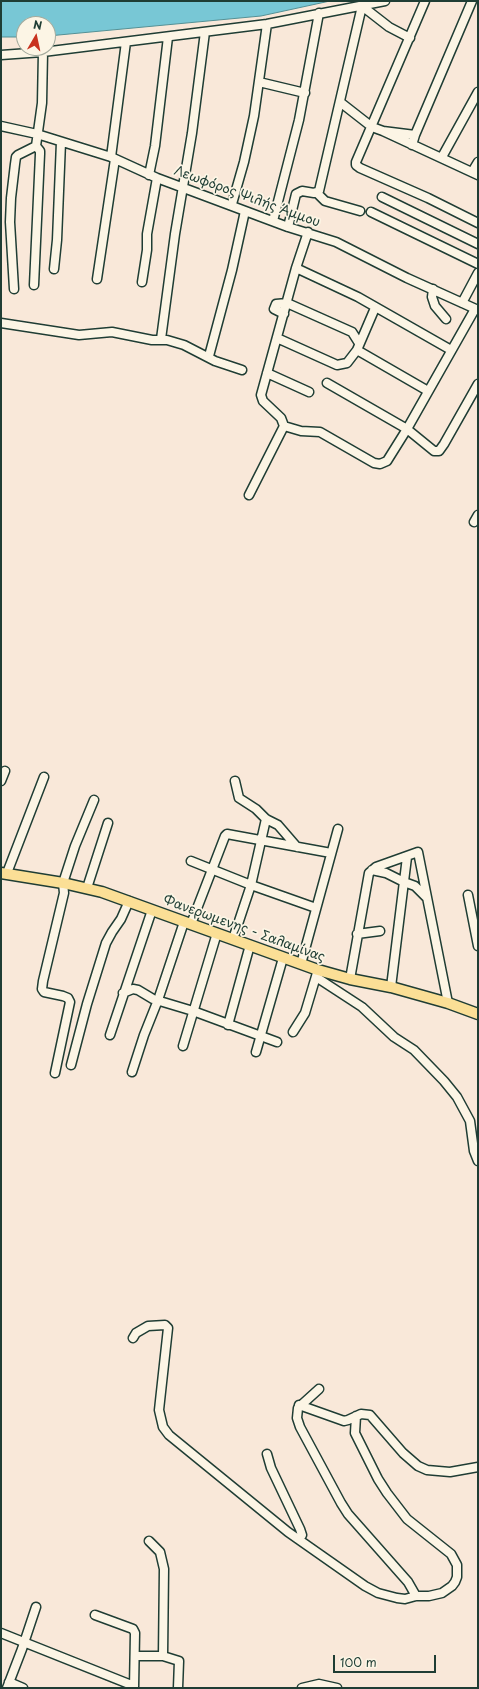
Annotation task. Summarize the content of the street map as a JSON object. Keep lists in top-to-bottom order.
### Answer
{
  "streets": {
    "main road": ["Φανερωμενης - Σαλαμίνας"],
    "street": ["Λεωφόρος Ψιλής Άμμου"]
  },
  "scale_bar": "100 m",
  "north": "top"
}
